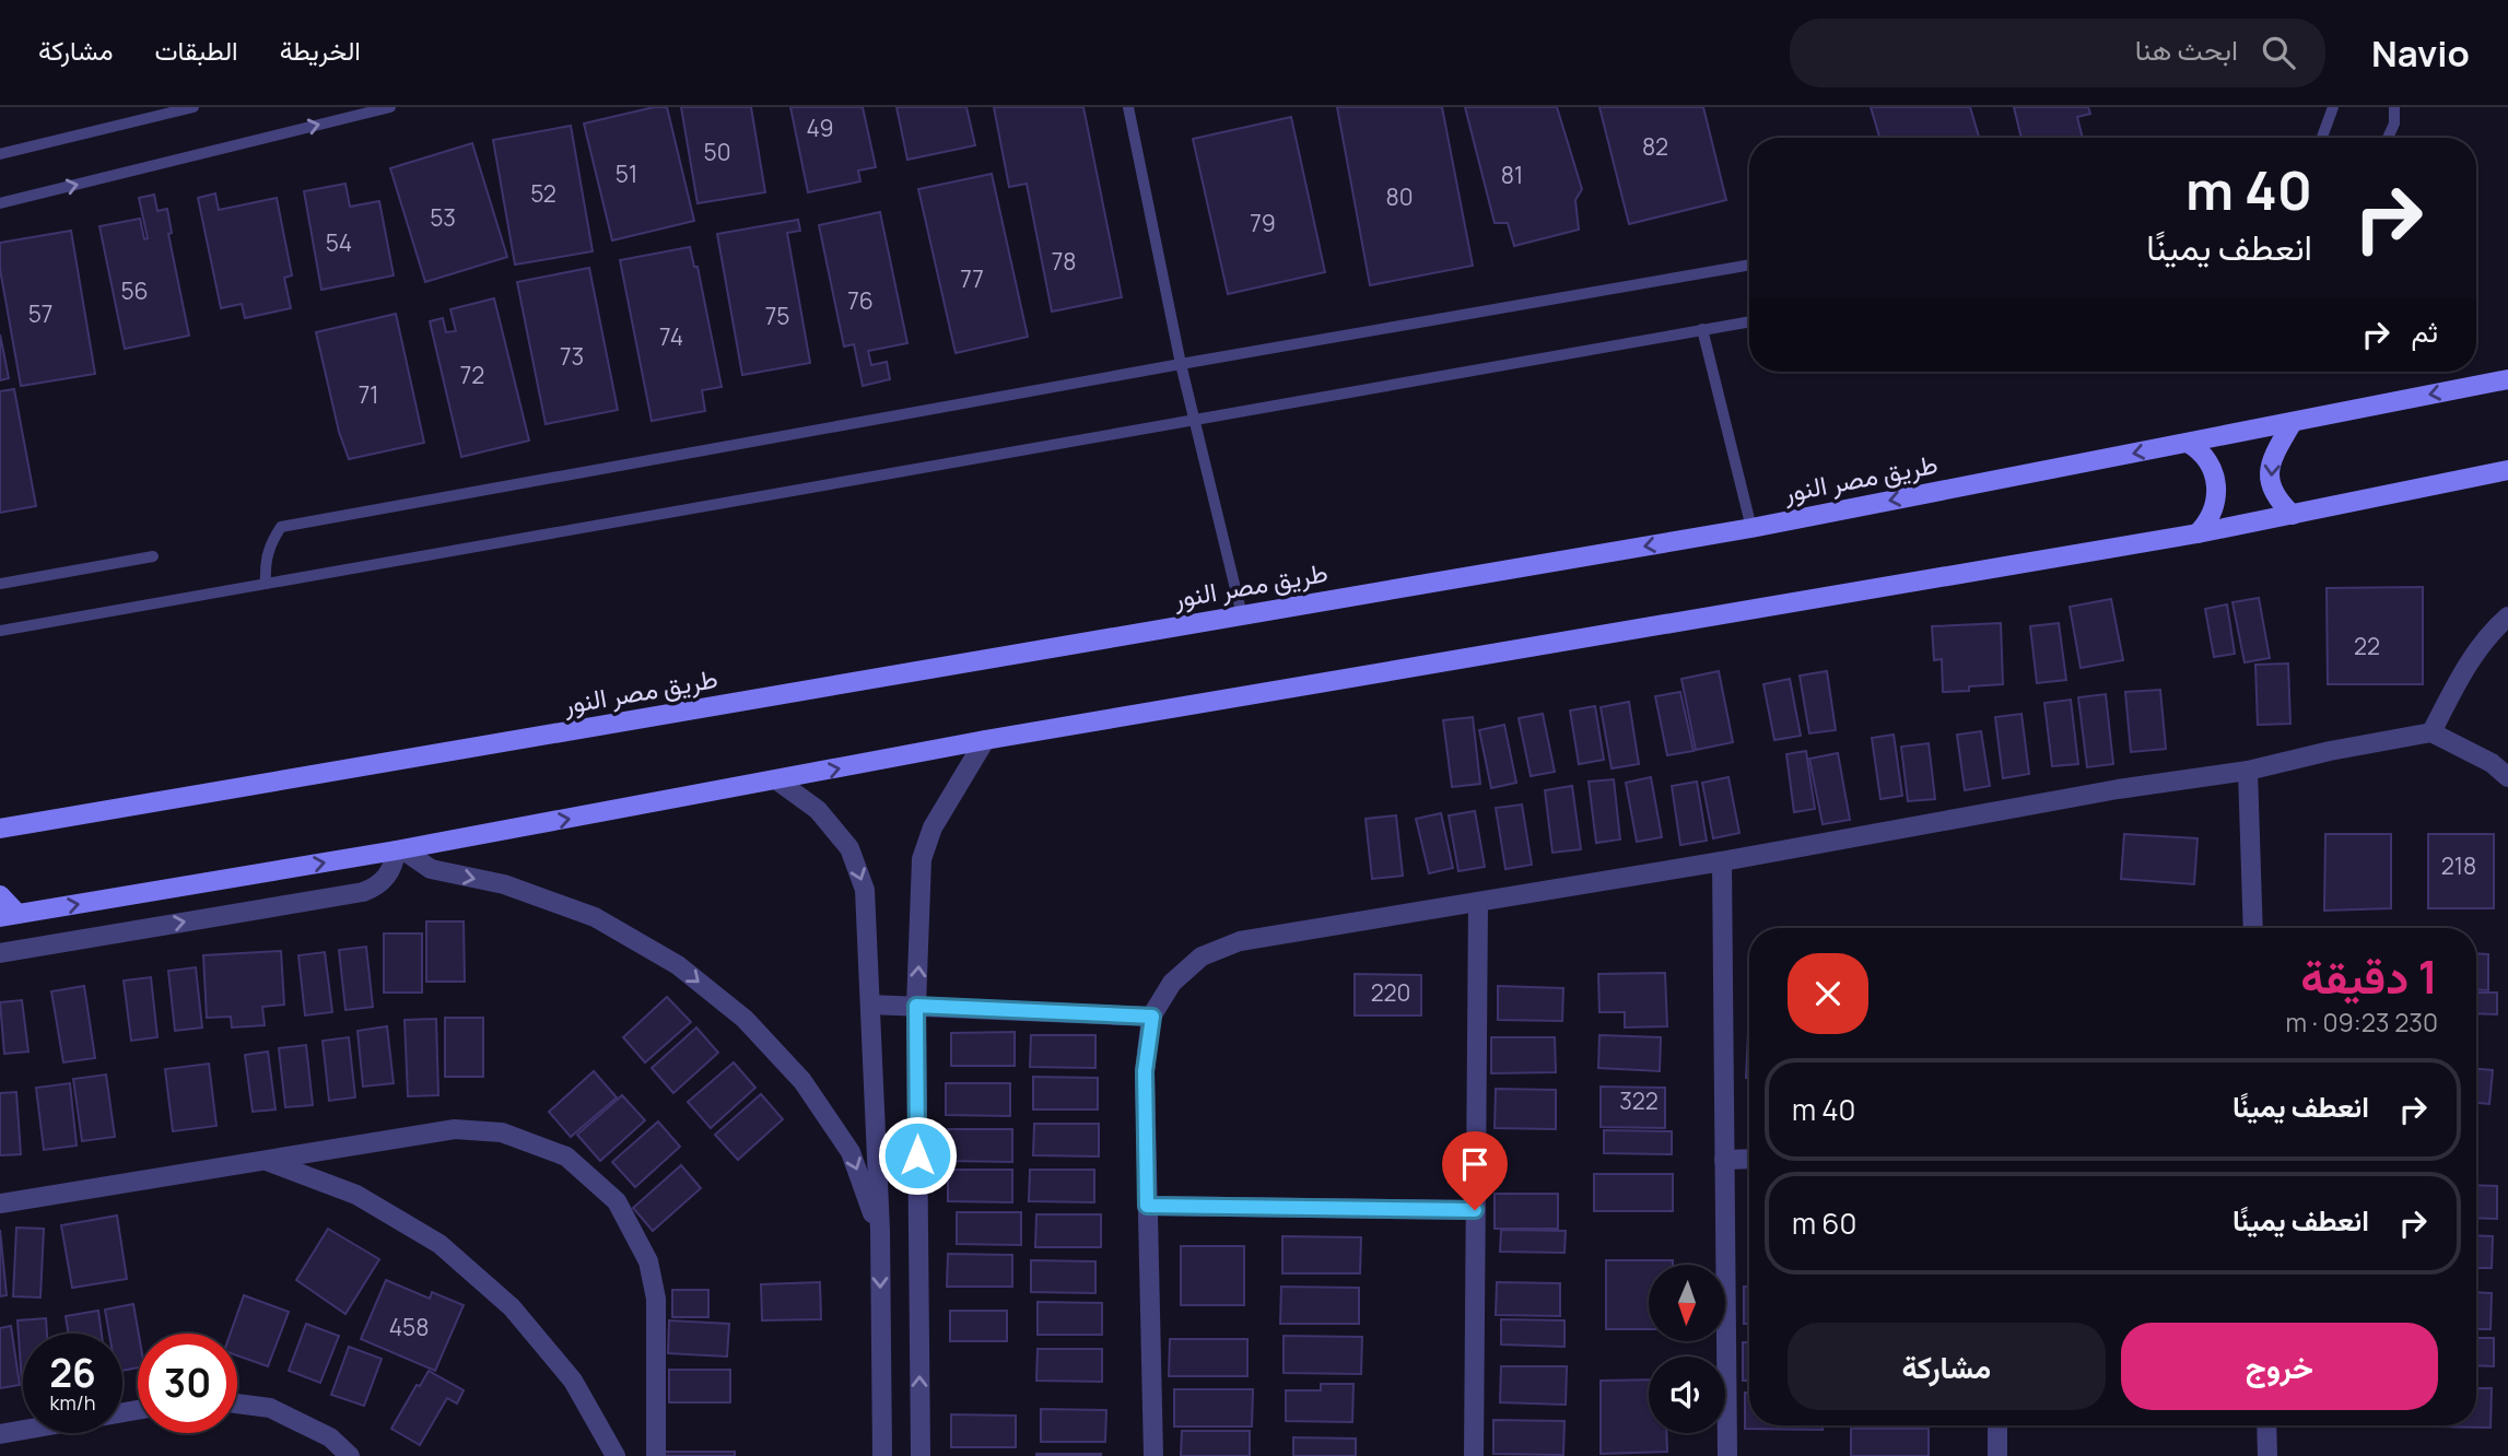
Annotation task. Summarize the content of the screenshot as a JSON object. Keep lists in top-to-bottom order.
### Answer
{
  "streets": {
    "street": ["طريق مصر النور"]
  },
  "house_numbers": [
    "49",
    "82",
    "50",
    "51",
    "81",
    "52",
    "80",
    "53",
    "79",
    "54",
    "78",
    "77",
    "56",
    "76",
    "57",
    "75",
    "74",
    "73",
    "72",
    "71",
    "22",
    "218",
    "220",
    "322",
    "458"
  ],
  "north": "bottom",
  "page": {
    "header": "Navio",
    "search": "ابحث هنا",
    "nav": ["الخريطة", "الطبقات", "مشاركة"],
    "turn": ["40 m", "انعطف يمينًا"],
    "then": "ثم",
    "heading": ["1 دقيقة", "230 m · 09:23"],
    "list": [
      {
        "name": "انعطف يمينًا",
        "value": "40 m"
      },
      {
        "name": "انعطف يمينًا",
        "value": "60 m"
      }
    ],
    "buttons": ["خروج", "مشاركة"],
    "speed": "26 km/h",
    "limit": "30"
  }
}
